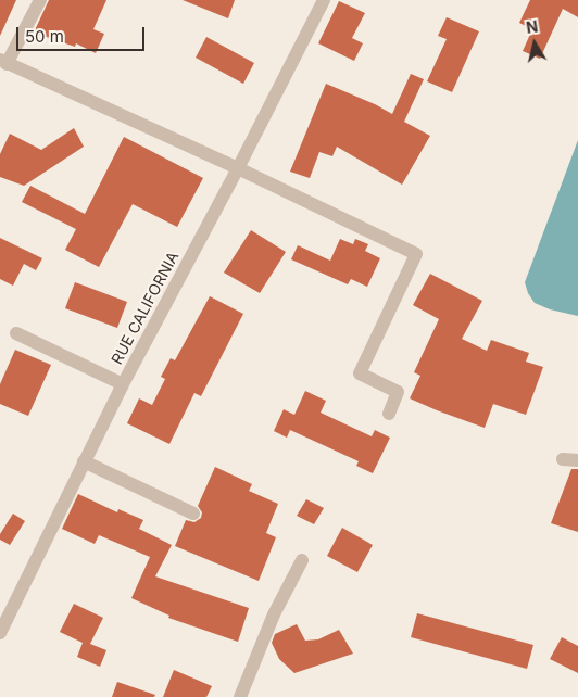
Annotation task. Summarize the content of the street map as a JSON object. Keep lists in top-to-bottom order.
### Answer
{
  "streets": {
    "street": ["RUE CALIFORNIA"]
  },
  "scale_bar": "50 m",
  "north": "top"
}
